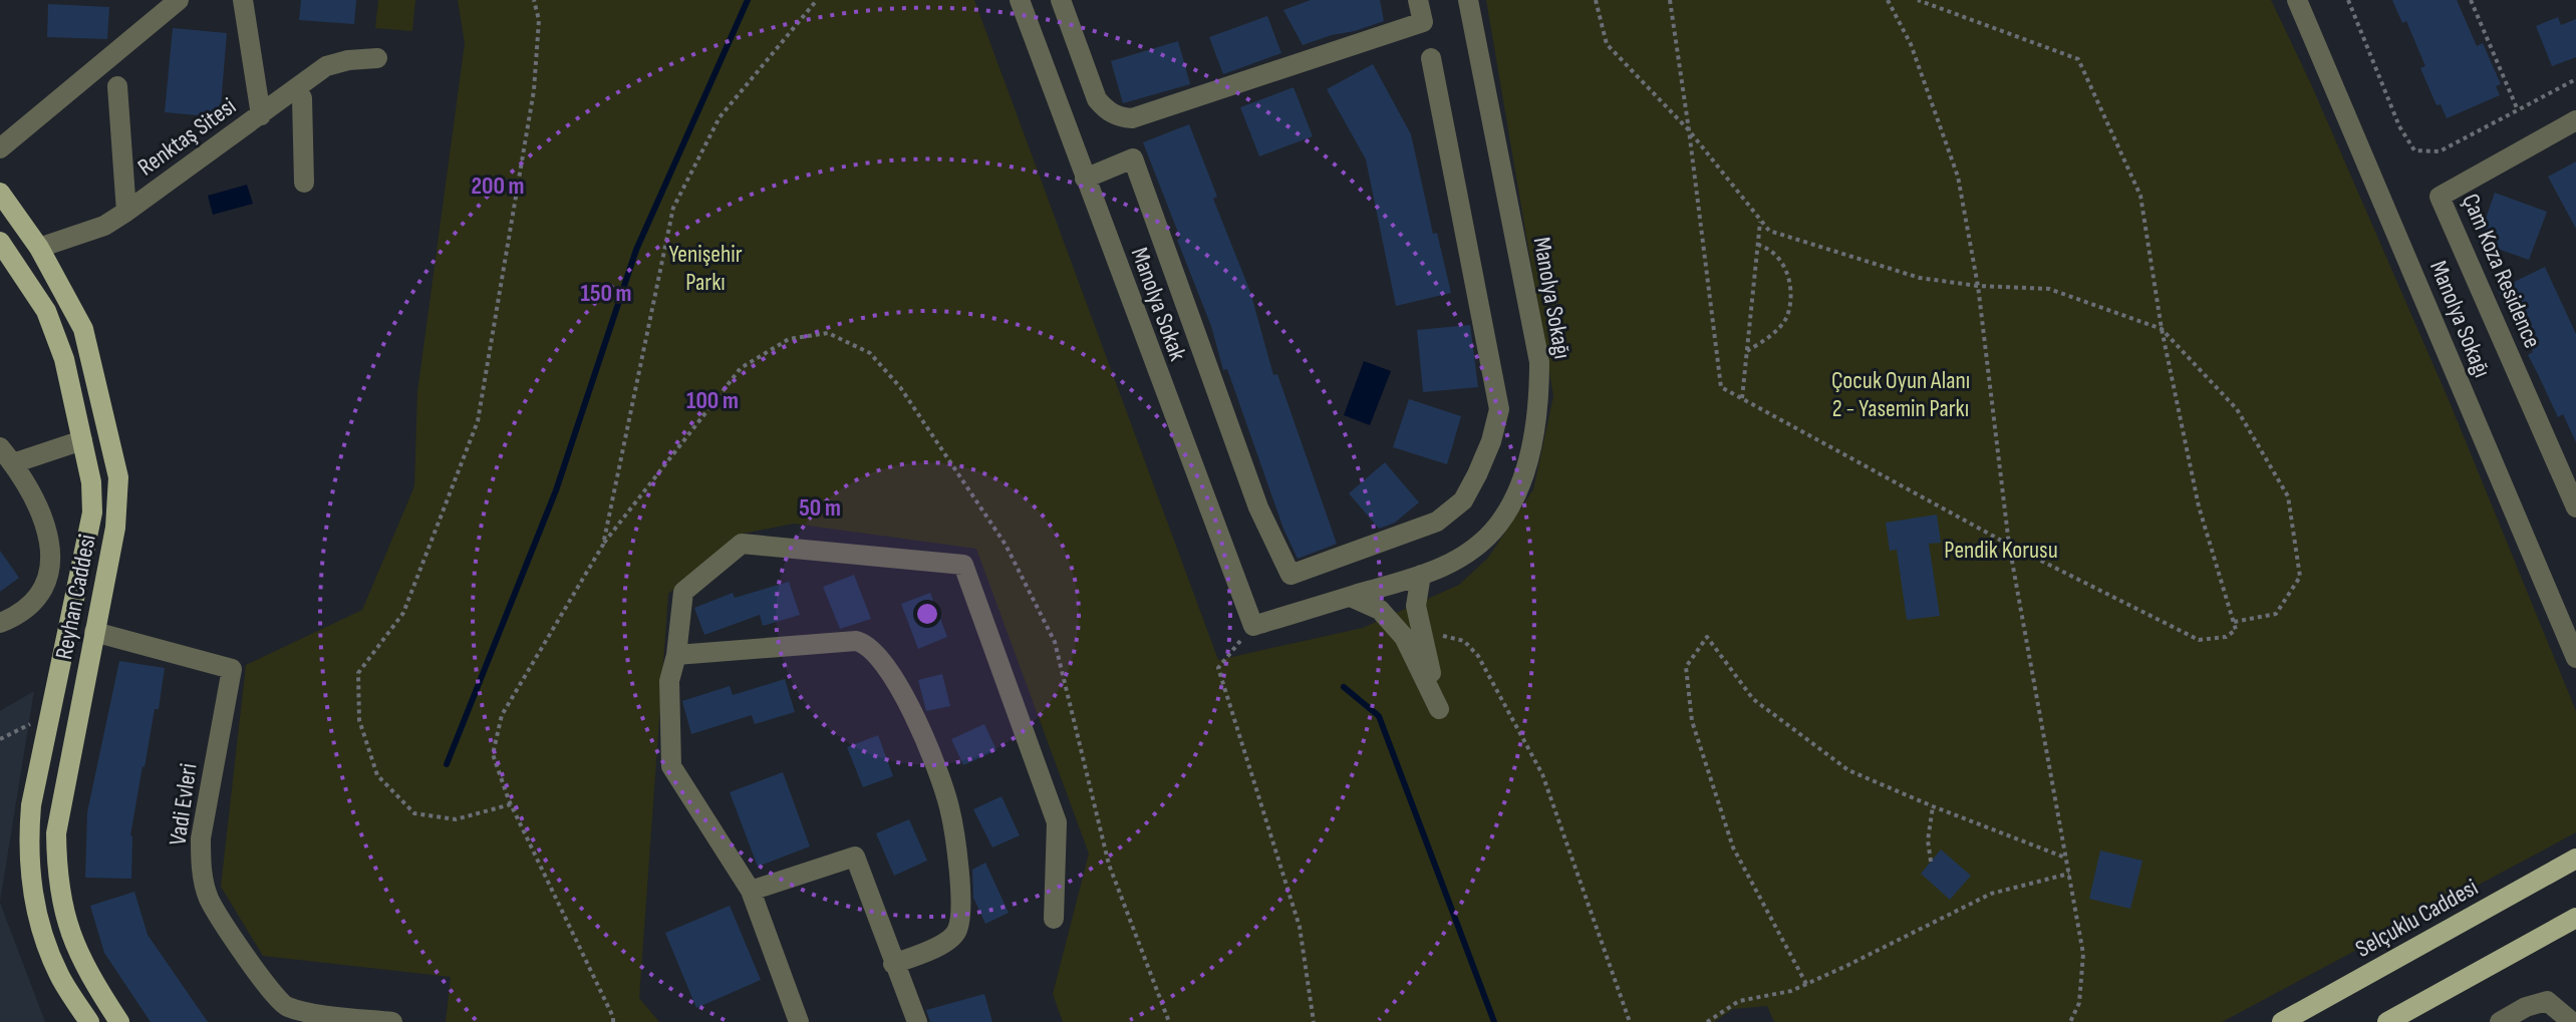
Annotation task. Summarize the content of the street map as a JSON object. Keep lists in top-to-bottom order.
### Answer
{
  "streets": {
    "main road": ["Reyhan Caddesi", "Selçuklu Caddesi"],
    "street": [
      "Renktaş Sitesi",
      "Çam Koza Residence",
      "Manolya Sokağı",
      "Manolya Sokak",
      "Vadi Evleri"
    ]
  },
  "crossings": [
    ["Renktaş Sitesi", "Reyhan Caddesi"],
    ["Manolya Sokağı", "Manolya Sokak"],
    ["Reyhan Caddesi", "Vadi Evleri"]
  ],
  "parks": ["Yenişehir Parkı", "Çocuk Oyun Alanı 2 - Yasemin Parkı", "Pendik Korusu"],
  "rings": [
    "200 m",
    "150 m",
    "100 m",
    "50 m"
  ]
}
